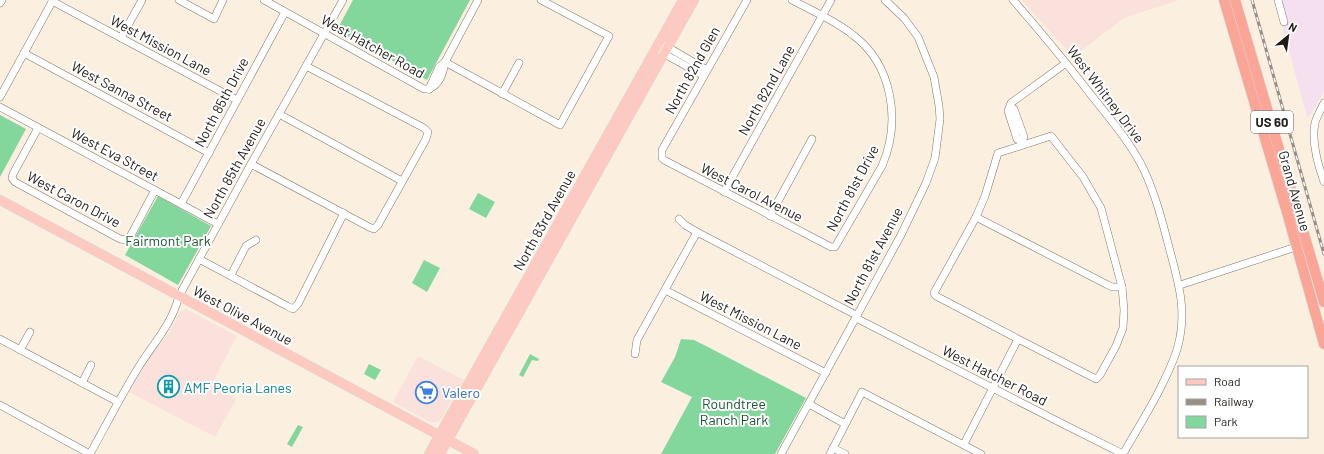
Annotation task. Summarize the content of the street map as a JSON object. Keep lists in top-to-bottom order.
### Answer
{
  "streets": {
    "highway": ["US 60", "Grand Avenue"],
    "main road": ["North 83rd Avenue", "West Olive Avenue"],
    "street": [
      "West Mission Lane",
      "West Hatcher Road",
      "North 82nd Glen",
      "North 82nd Lane",
      "West Sanna Street",
      "West Whitney Drive",
      "North 85th Drive",
      "West Eva Street",
      "North 85th Avenue",
      "North 81st Drive",
      "West Carol Avenue",
      "West Caron Drive",
      "North 81st Avenue"
    ]
  },
  "crossings": [
    ["West Mission Lane", "North 85th Drive"],
    ["West Mission Lane", "North 81st Avenue"],
    ["West Hatcher Road", "West Whitney Drive"],
    ["West Hatcher Road", "North 85th Drive"],
    ["West Hatcher Road", "North 85th Avenue"],
    ["West Hatcher Road", "North 81st Avenue"],
    ["North 82nd Glen", "West Carol Avenue"],
    ["North 82nd Lane", "North 81st Drive"],
    ["North 82nd Lane", "West Carol Avenue"],
    ["West Sanna Street", "North 85th Drive"],
    ["North 85th Drive", "West Eva Street"],
    ["West Eva Street", "North 85th Avenue"],
    ["West Eva Street", "West Caron Drive"],
    ["North 85th Avenue", "West Olive Avenue"],
    ["North 81st Drive", "West Carol Avenue"],
    ["North 83rd Avenue", "West Olive Avenue"]
  ],
  "parks": ["Fairmont Park", "Roundtree Ranch Park"],
  "places": {
    "building": ["AMF Peoria Lanes"],
    "supermarket": ["Valero"]
  },
  "legend": ["Road", "Railway", "Park"],
  "north": "top right"
}
